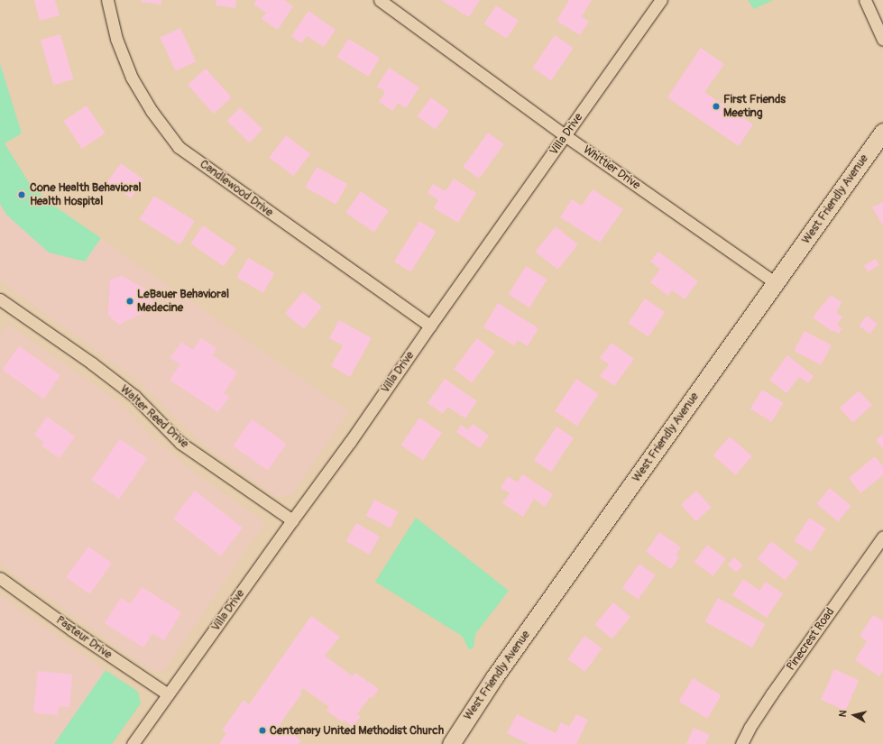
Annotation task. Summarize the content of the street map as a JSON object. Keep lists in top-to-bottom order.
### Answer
{
  "streets": {
    "main road": ["West Friendly Avenue"],
    "street": [
      "Villa Drive",
      "Whittier Drive",
      "Candlewood Drive",
      "Walter Reed Drive",
      "Pasteur Drive",
      "Pinecrest Road"
    ]
  },
  "crossings": [
    ["Villa Drive", "Whittier Drive"],
    ["Villa Drive", "Candlewood Drive"],
    ["Villa Drive", "Walter Reed Drive"],
    ["Villa Drive", "Pasteur Drive"],
    ["Whittier Drive", "West Friendly Avenue"]
  ],
  "places": [
    "First Friends Meeting",
    "Cone Health Behavioral Health Hospital",
    "LeBauer Behavioral Medecine",
    "Centenary United Methodist Church"
  ],
  "north": "left"
}
